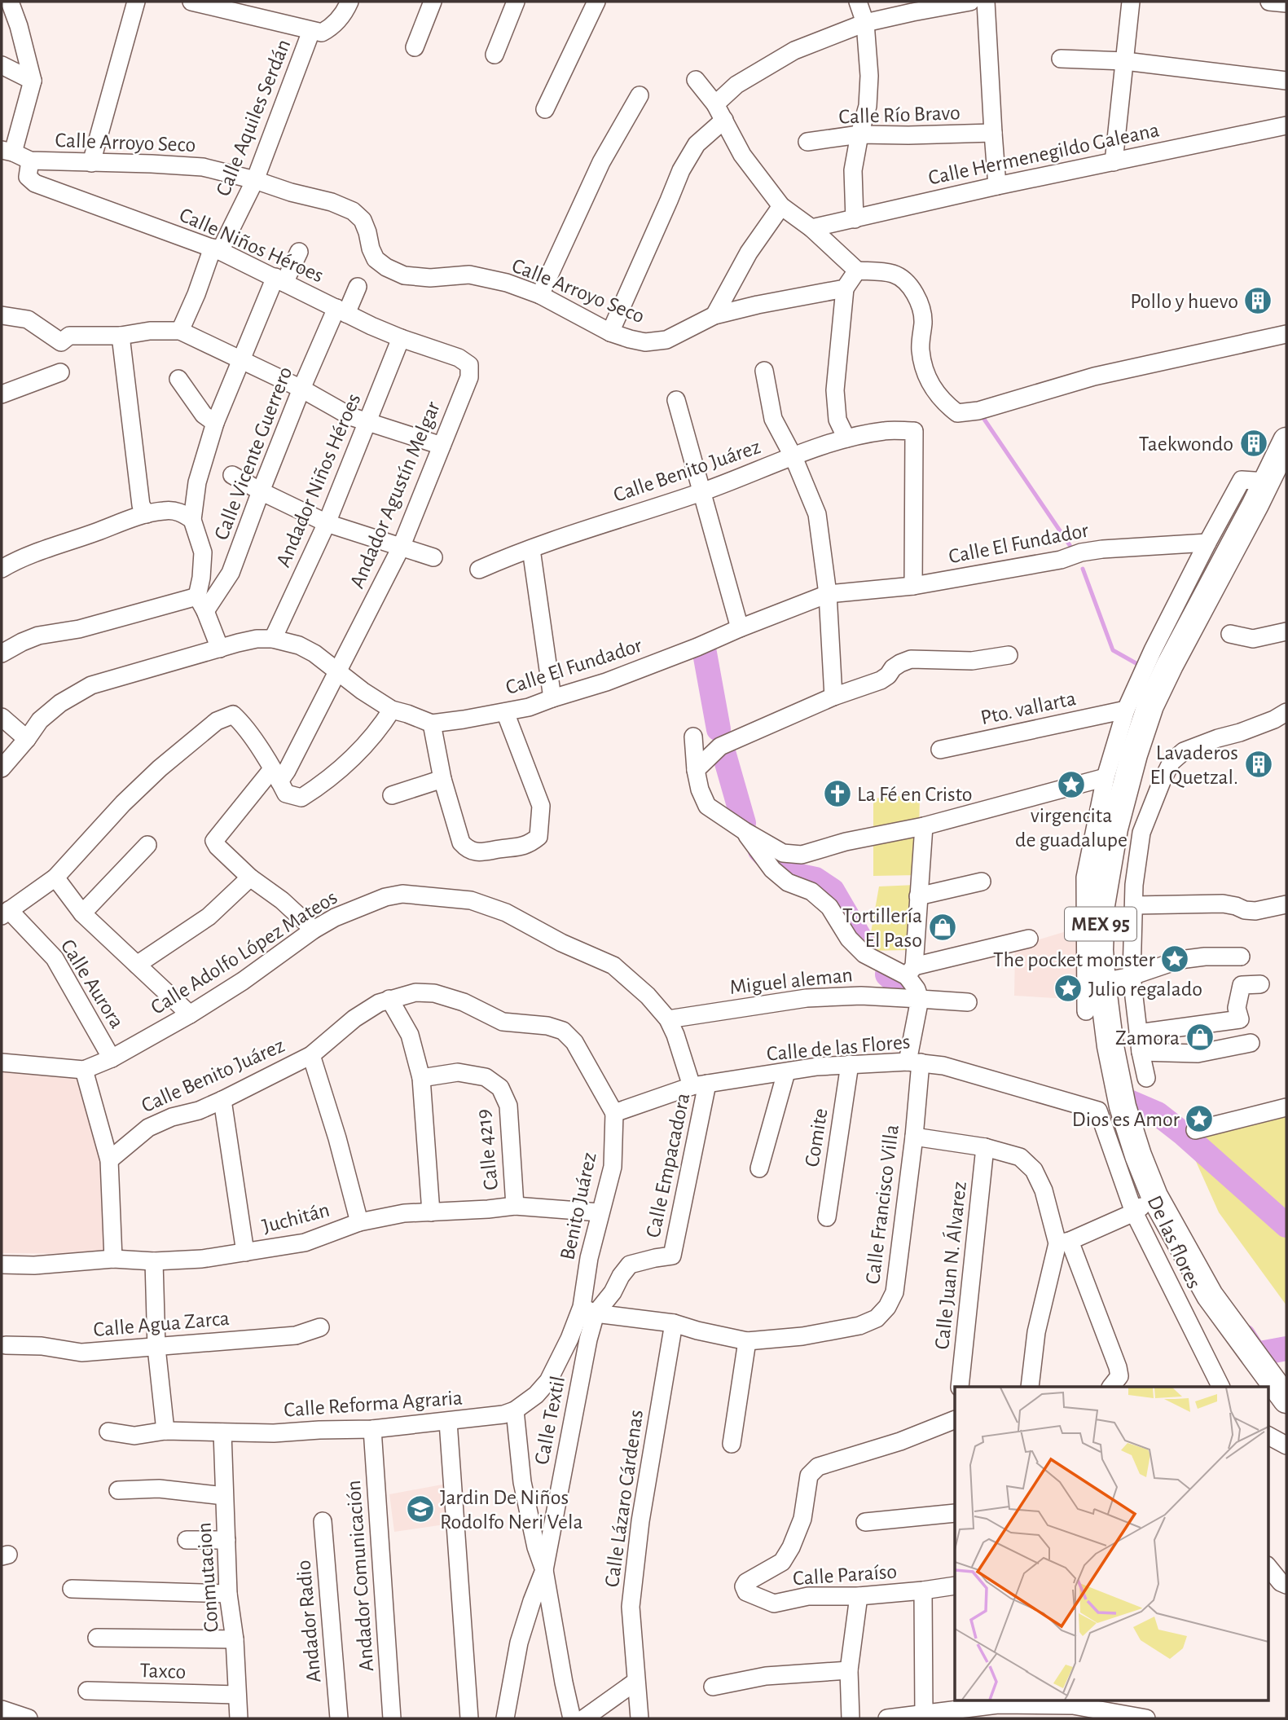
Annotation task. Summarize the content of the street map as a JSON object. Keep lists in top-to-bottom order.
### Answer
{
  "streets": {
    "highway": ["MEX 95"],
    "street": [
      "Calle Río Bravo",
      "Calle Aquiles Serdán",
      "Calle Arroyo Seco",
      "Calle Hermenegildo Galeana",
      "Calle Niños Héroes",
      "Calle Vicente Guerrero",
      "Calle Benito Juárez",
      "Andador Niños Héroes",
      "Andador Agustín Melgar",
      "Calle El Fundador",
      "Pto. vallarta",
      "Calle Adolfo López Mateos",
      "Miguel aleman",
      "Calle Aurora",
      "Calle de las Flores",
      "Comite",
      "Calle 4219",
      "Calle Empacadora",
      "Calle Francisco Villa",
      "Benito Juárez",
      "Juchitán",
      "De las flores",
      "Calle Juan N. Álvarez",
      "Calle Agua Zarca",
      "Calle Reforma Agraria",
      "Calle Textil",
      "Calle Lázaro Cárdenas",
      "Calle Paraíso",
      "Andador Comunicación",
      "Conmutacion",
      "Andador Radio",
      "Taxco"
    ]
  },
  "crossings": [
    ["Calle Aquiles Serdán", "Calle Arroyo Seco"],
    ["Calle Aquiles Serdán", "Calle Niños Héroes"],
    ["Calle Arroyo Seco", "Calle Niños Héroes"],
    ["Calle Niños Héroes", "Calle Vicente Guerrero"],
    ["Calle Niños Héroes", "Andador Niños Héroes"],
    ["Calle Niños Héroes", "Andador Agustín Melgar"],
    ["Calle Benito Juárez", "Calle El Fundador"],
    ["Calle Benito Juárez", "Calle de las Flores"],
    ["Calle Benito Juárez", "Benito Juárez"],
    ["Calle Adolfo López Mateos", "Miguel aleman"],
    ["Calle Adolfo López Mateos", "Calle Aurora"],
    ["Calle Adolfo López Mateos", "Calle de las Flores"],
    ["Calle Adolfo López Mateos", "Calle Empacadora"],
    ["Miguel aleman", "Calle Francisco Villa"],
    ["Calle de las Flores", "Comite"],
    ["Calle de las Flores", "Calle Empacadora"],
    ["Calle de las Flores", "Calle Francisco Villa"],
    ["Calle de las Flores", "Benito Juárez"],
    ["Calle de las Flores", "De las flores"],
    ["Calle 4219", "Juchitán"],
    ["Calle Empacadora", "Calle Francisco Villa"],
    ["Calle Empacadora", "Benito Juárez"],
    ["Calle Empacadora", "Calle Reforma Agraria"],
    ["Calle Empacadora", "Calle Textil"],
    ["Calle Francisco Villa", "Benito Juárez"],
    ["Calle Francisco Villa", "Calle Reforma Agraria"],
    ["Calle Francisco Villa", "Calle Textil"],
    ["Calle Francisco Villa", "Calle Lázaro Cárdenas"],
    ["Benito Juárez", "Juchitán"],
    ["Benito Juárez", "Calle Reforma Agraria"],
    ["Benito Juárez", "Calle Textil"],
    ["Calle Reforma Agraria", "Calle Textil"],
    ["Calle Reforma Agraria", "Andador Comunicación"],
    ["Calle Reforma Agraria", "Conmutacion"],
    ["Conmutacion", "Taxco"]
  ],
  "places": {
    "building": ["Pollo y huevo", "Taekwondo", "Lavaderos El Quetzal."],
    "place": [
      "virgencita de guadalupe",
      "The pocket monster",
      "Julio regalado",
      "Dios es Amor"
    ],
    "church": ["La Fé en Cristo"],
    "shop": ["Tortillería El Paso", "Zamora"],
    "school or university": ["Jardin De Niños Rodolfo Neri Vela"]
  }
}
